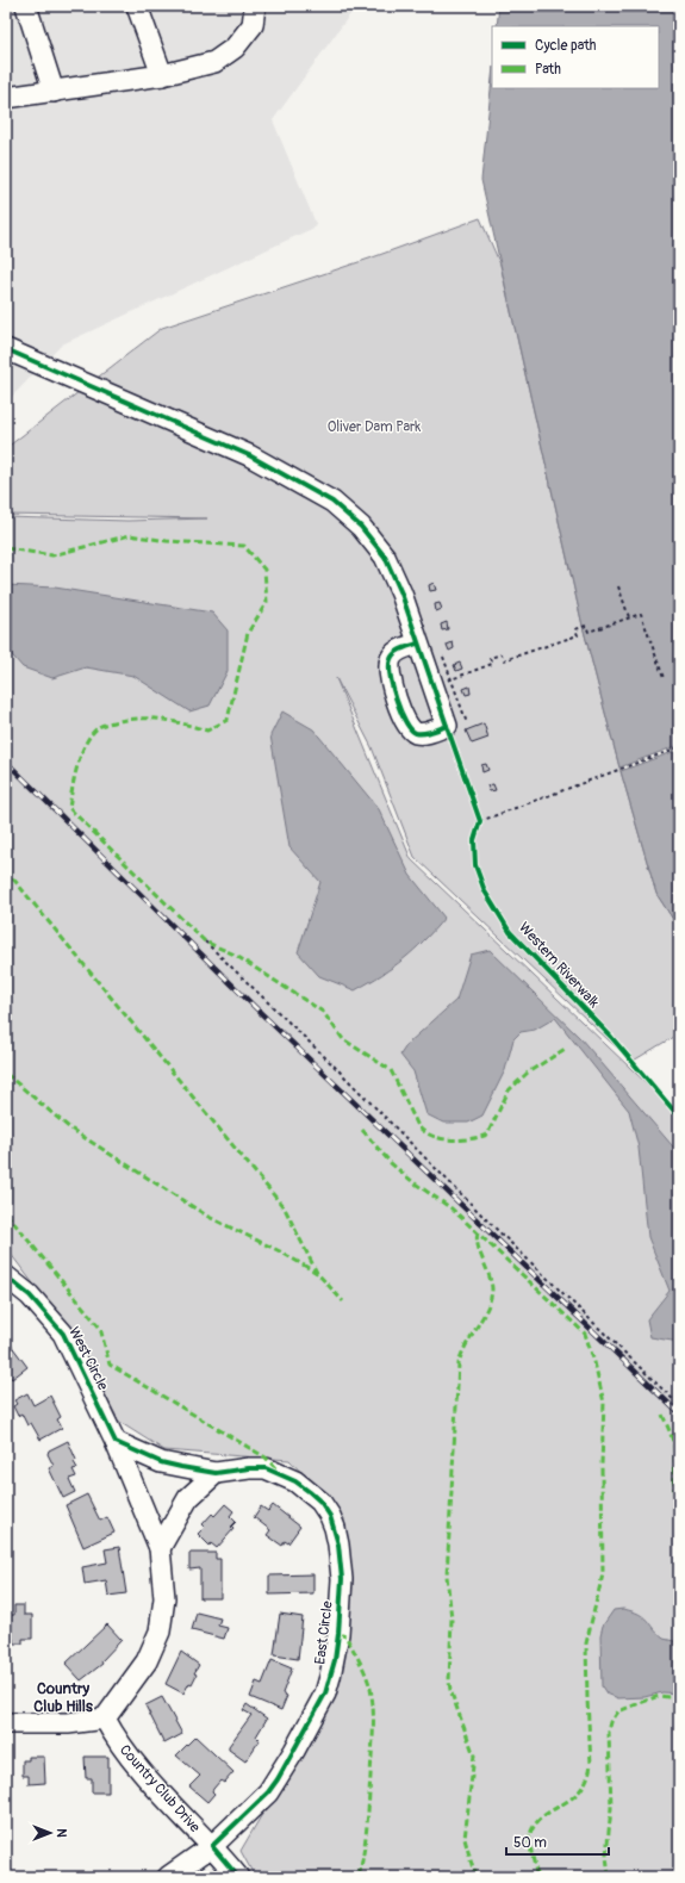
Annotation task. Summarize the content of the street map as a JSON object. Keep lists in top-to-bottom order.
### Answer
{
  "streets": {
    "street": ["West Circle", "East Circle", "Country Club Drive"],
    "cycle path": ["Western Riverwalk"]
  },
  "crossings": [
    ["West Circle", "East Circle"],
    ["West Circle", "Country Club Drive"],
    ["East Circle", "Country Club Drive"]
  ],
  "districts": ["Country Club Hills"],
  "parks": ["Oliver Dam Park"],
  "legend": ["Cycle path", "Path"],
  "scale_bar": "50 m",
  "north": "right"
}
